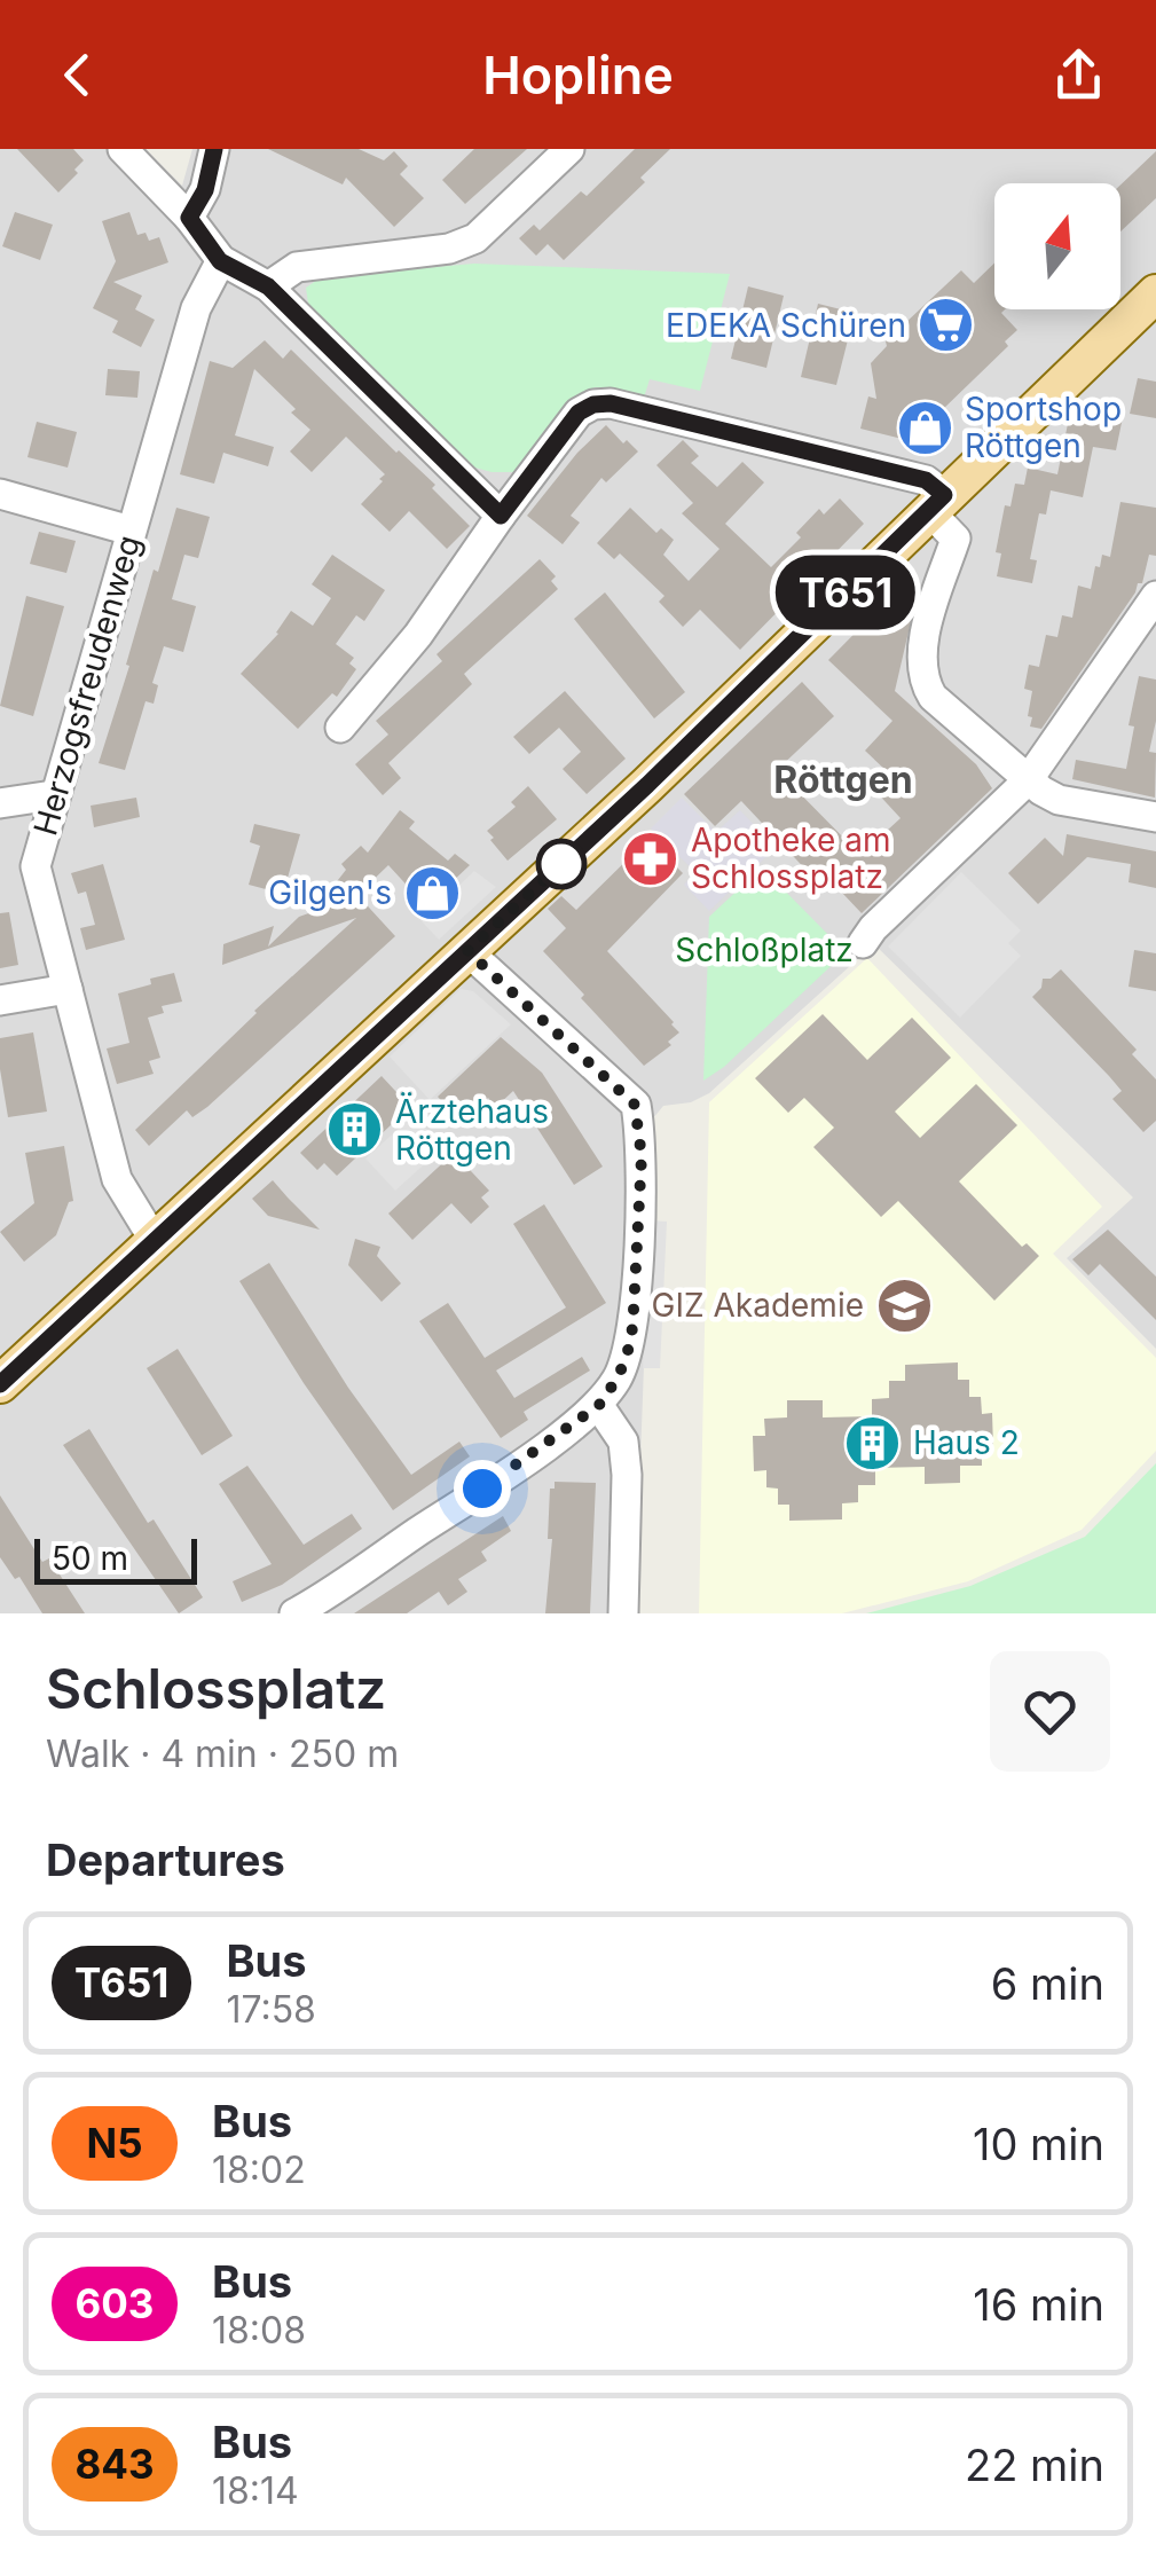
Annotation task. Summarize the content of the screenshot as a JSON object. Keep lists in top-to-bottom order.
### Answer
{
  "streets": {
    "street": ["Herzogsfreudenweg"]
  },
  "districts": ["Röttgen"],
  "parks": ["Schloßplatz"],
  "places": {
    "supermarket": ["EDEKA Schüren"],
    "shop": ["Sportshop Röttgen", "Gilgen's"],
    "pharmacy": ["Apotheke am Schlossplatz"],
    "building": ["Ärztehaus Röttgen", "Haus 2"],
    "school or university": ["GIZ Akademie"]
  },
  "lines": ["bus line T651"],
  "scale_bar": "50 m",
  "north": "top",
  "page": {
    "header": "Hopline",
    "on_map": "T651",
    "scale": "50 m",
    "heading": [
      ["Schlossplatz", "Walk · 4 min · 250 m"],
      "Departures"
    ],
    "list": [
      {
        "mark": "T651",
        "name": "Bus",
        "note": "17:58",
        "value": "6 min"
      },
      {
        "mark": "N5",
        "name": "Bus",
        "note": "18:02",
        "value": "10 min"
      },
      {
        "mark": "603",
        "name": "Bus",
        "note": "18:08",
        "value": "16 min"
      },
      {
        "mark": "843",
        "name": "Bus",
        "note": "18:14",
        "value": "22 min"
      }
    ]
  }
}
